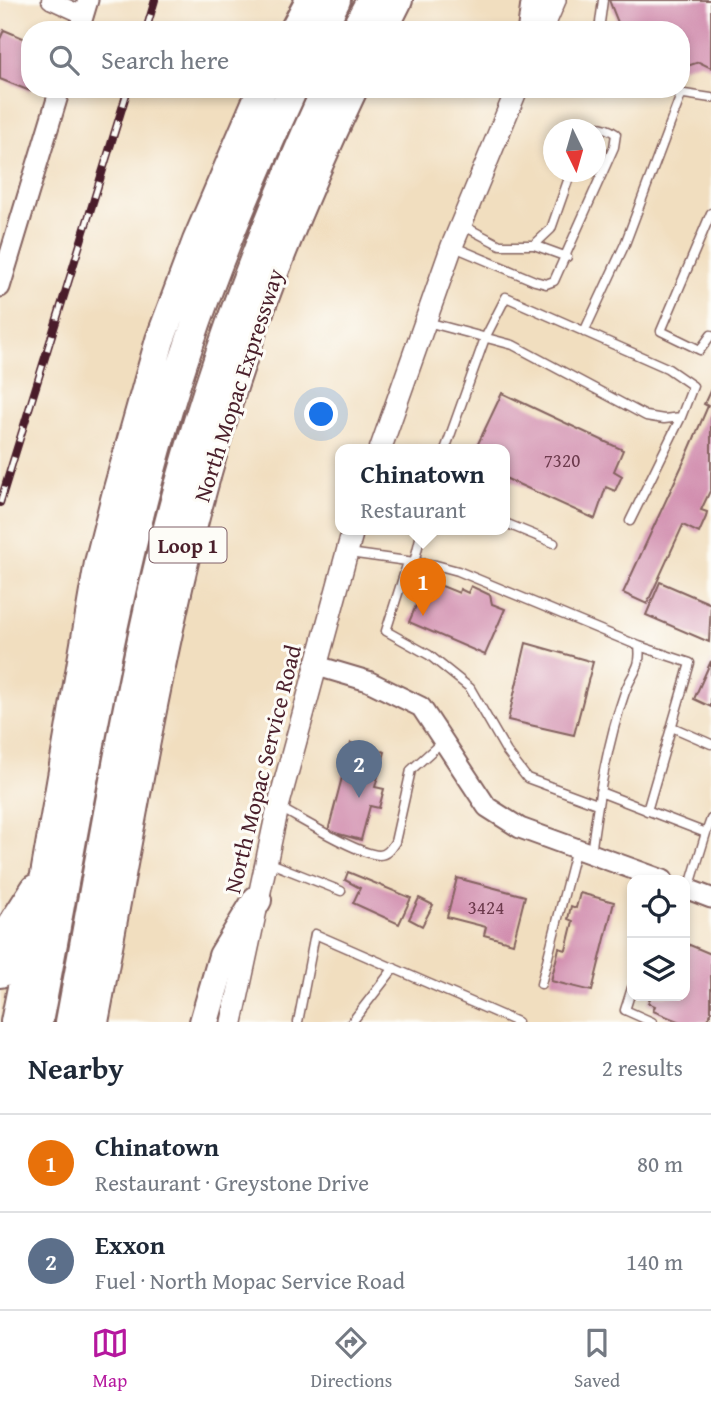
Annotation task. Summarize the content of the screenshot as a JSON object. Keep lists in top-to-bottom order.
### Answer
{
  "streets": {
    "highway": ["North Mopac Expressway", "Loop 1"],
    "main road": ["North Mopac Service Road"]
  },
  "house_numbers": ["7320", "3424"],
  "north": "bottom",
  "page": {
    "search": "Search here",
    "popup": ["Chinatown", "Restaurant"],
    "pins": ["1", "2"],
    "heading": ["Nearby", "2 results"],
    "list": [
      {
        "mark": "1",
        "name": "Chinatown",
        "note": "Restaurant · Greystone Drive",
        "value": "80 m"
      },
      {
        "mark": "2",
        "name": "Exxon",
        "note": "Fuel · North Mopac Service Road",
        "value": "140 m"
      }
    ],
    "nav": ["Map", "Directions", "Saved"]
  }
}
